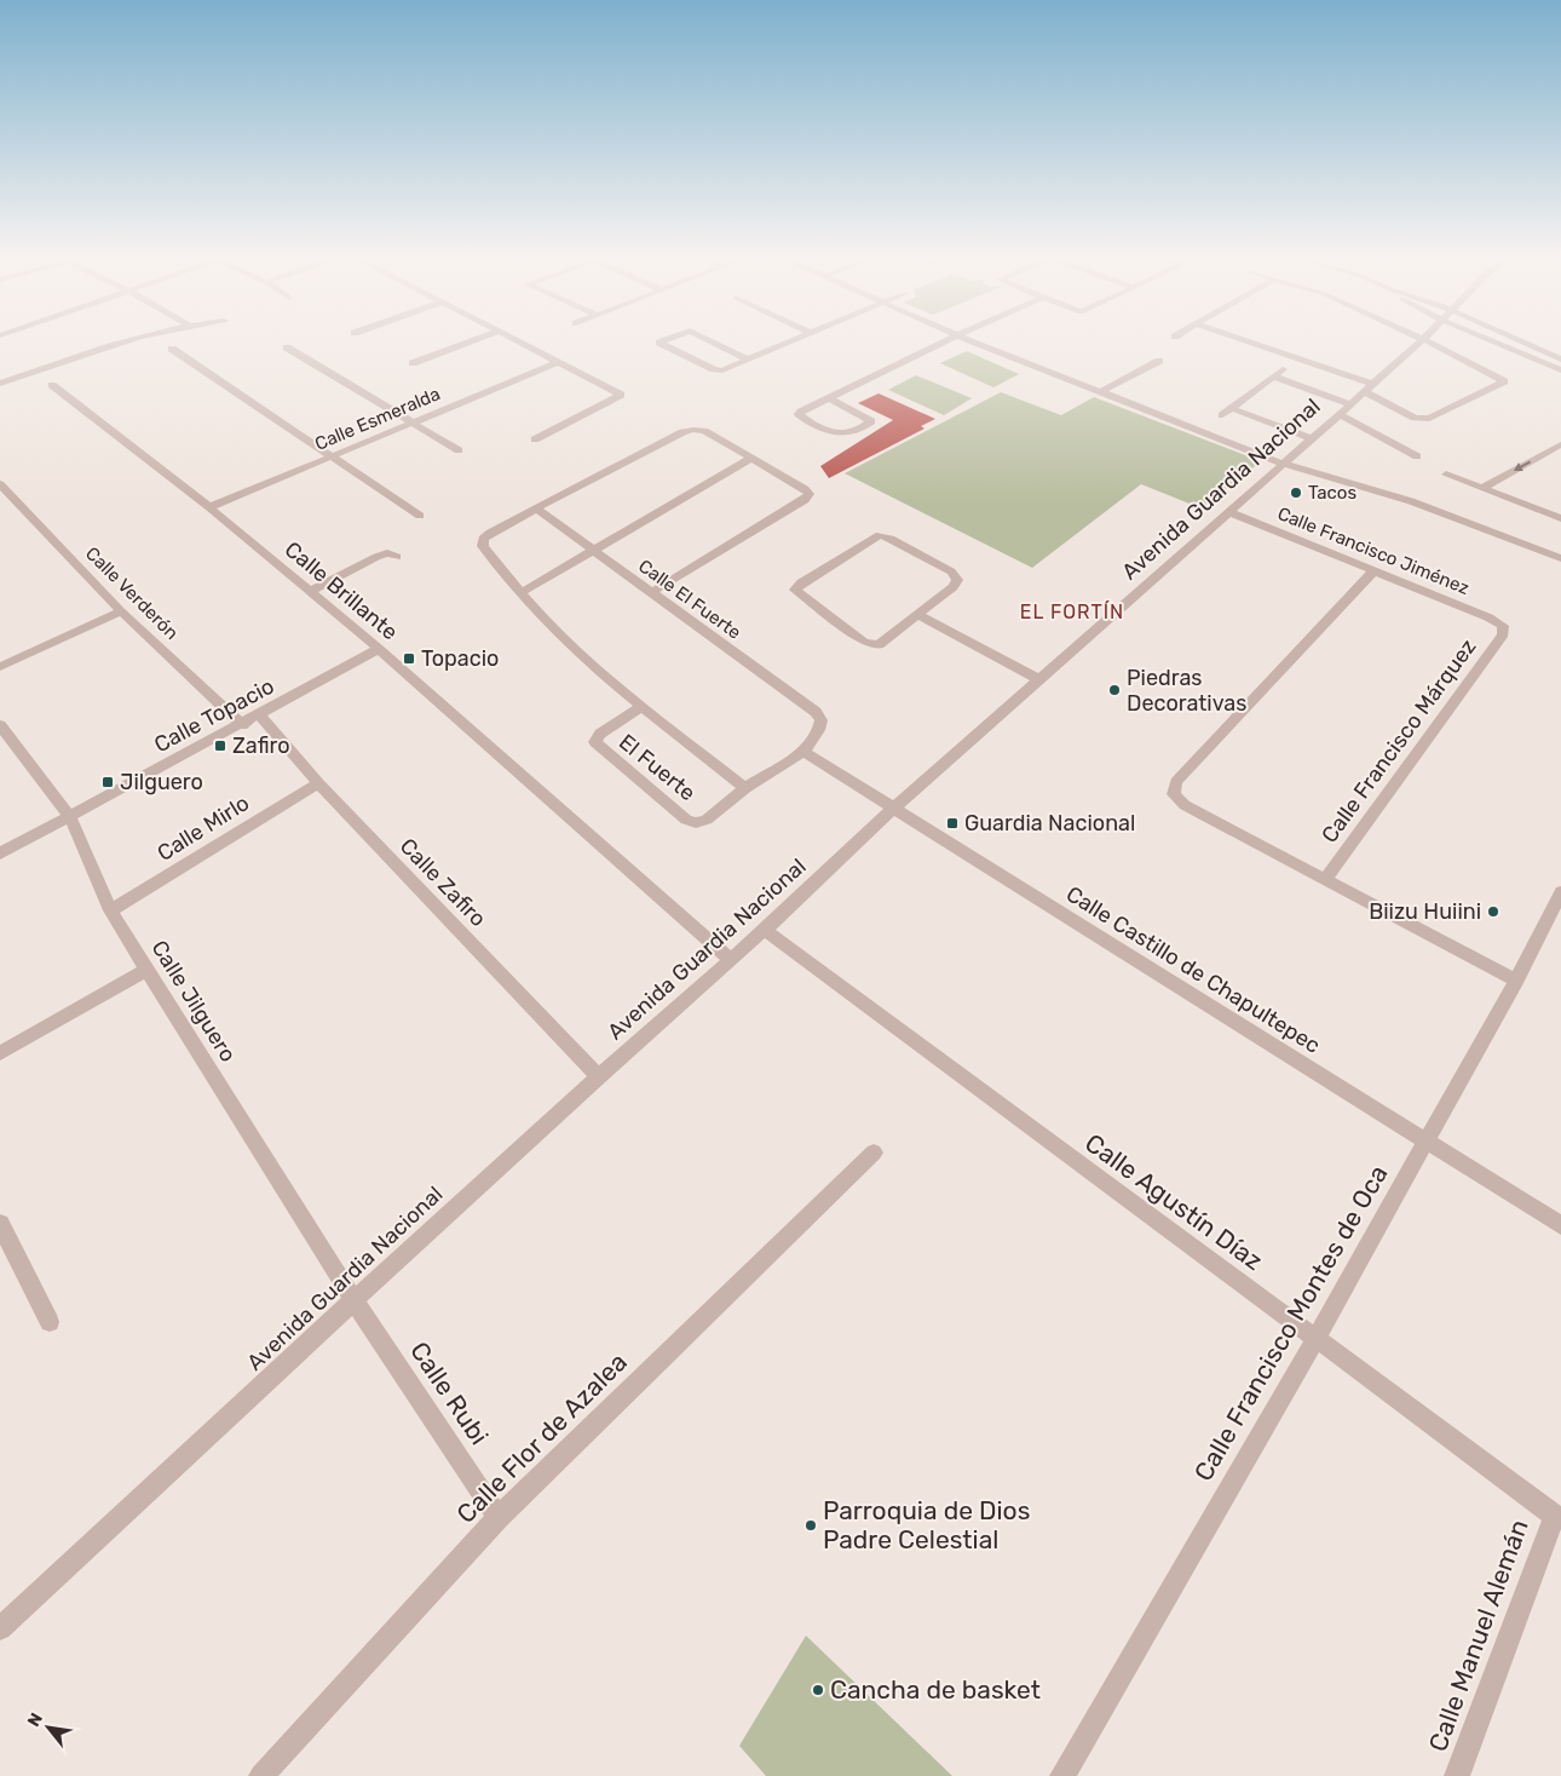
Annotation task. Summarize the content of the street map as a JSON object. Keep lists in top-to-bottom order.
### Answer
{
  "streets": {
    "street": [
      "Calle Esmeralda",
      "Avenida Guardia Nacional",
      "Calle Francisco Jiménez",
      "Calle Brillante",
      "Calle Verderón",
      "Calle El Fuerte",
      "Calle Topacio",
      "Calle Francisco Márquez",
      "El Fuerte",
      "Calle Mirlo",
      "Calle Zafiro",
      "Calle Castillo de Chapultepec",
      "Calle Jilguero",
      "Calle Agustín Díaz",
      "Calle Francisco Montes de Oca",
      "Calle Rubi",
      "Calle Flor de Azalea",
      "Calle Manuel Alemán"
    ]
  },
  "crossings": [
    ["Calle Esmeralda", "Calle Brillante"],
    ["Avenida Guardia Nacional", "Calle Francisco Jiménez"],
    ["Avenida Guardia Nacional", "Calle Brillante"],
    ["Avenida Guardia Nacional", "Calle Zafiro"],
    ["Avenida Guardia Nacional", "Calle Castillo de Chapultepec"],
    ["Avenida Guardia Nacional", "Calle Jilguero"],
    ["Avenida Guardia Nacional", "Calle Agustín Díaz"],
    ["Avenida Guardia Nacional", "Calle Rubi"],
    ["Calle Francisco Jiménez", "Calle Francisco Márquez"],
    ["Calle Brillante", "Calle Topacio"],
    ["Calle Verderón", "Calle Topacio"],
    ["Calle El Fuerte", "El Fuerte"],
    ["Calle Topacio", "Calle Zafiro"],
    ["Calle Topacio", "Calle Jilguero"],
    ["El Fuerte", "Calle Castillo de Chapultepec"],
    ["Calle Mirlo", "Calle Zafiro"],
    ["Calle Mirlo", "Calle Jilguero"],
    ["Calle Castillo de Chapultepec", "Calle Francisco Montes de Oca"],
    ["Calle Jilguero", "Calle Rubi"],
    ["Calle Agustín Díaz", "Calle Francisco Montes de Oca"],
    ["Calle Agustín Díaz", "Calle Manuel Alemán"],
    ["Calle Rubi", "Calle Flor de Azalea"]
  ],
  "districts": ["EL FORTÍN"],
  "places": {
    "other": [
      "Tacos",
      "Piedras Decorativas",
      "Biizu Huiini",
      "Parroquia de Dios Padre Celestial",
      "Cancha de basket"
    ],
    "transit": [
      "Topacio",
      "Zafiro",
      "Jilguero",
      "Guardia Nacional"
    ]
  },
  "north": "top left"
}
